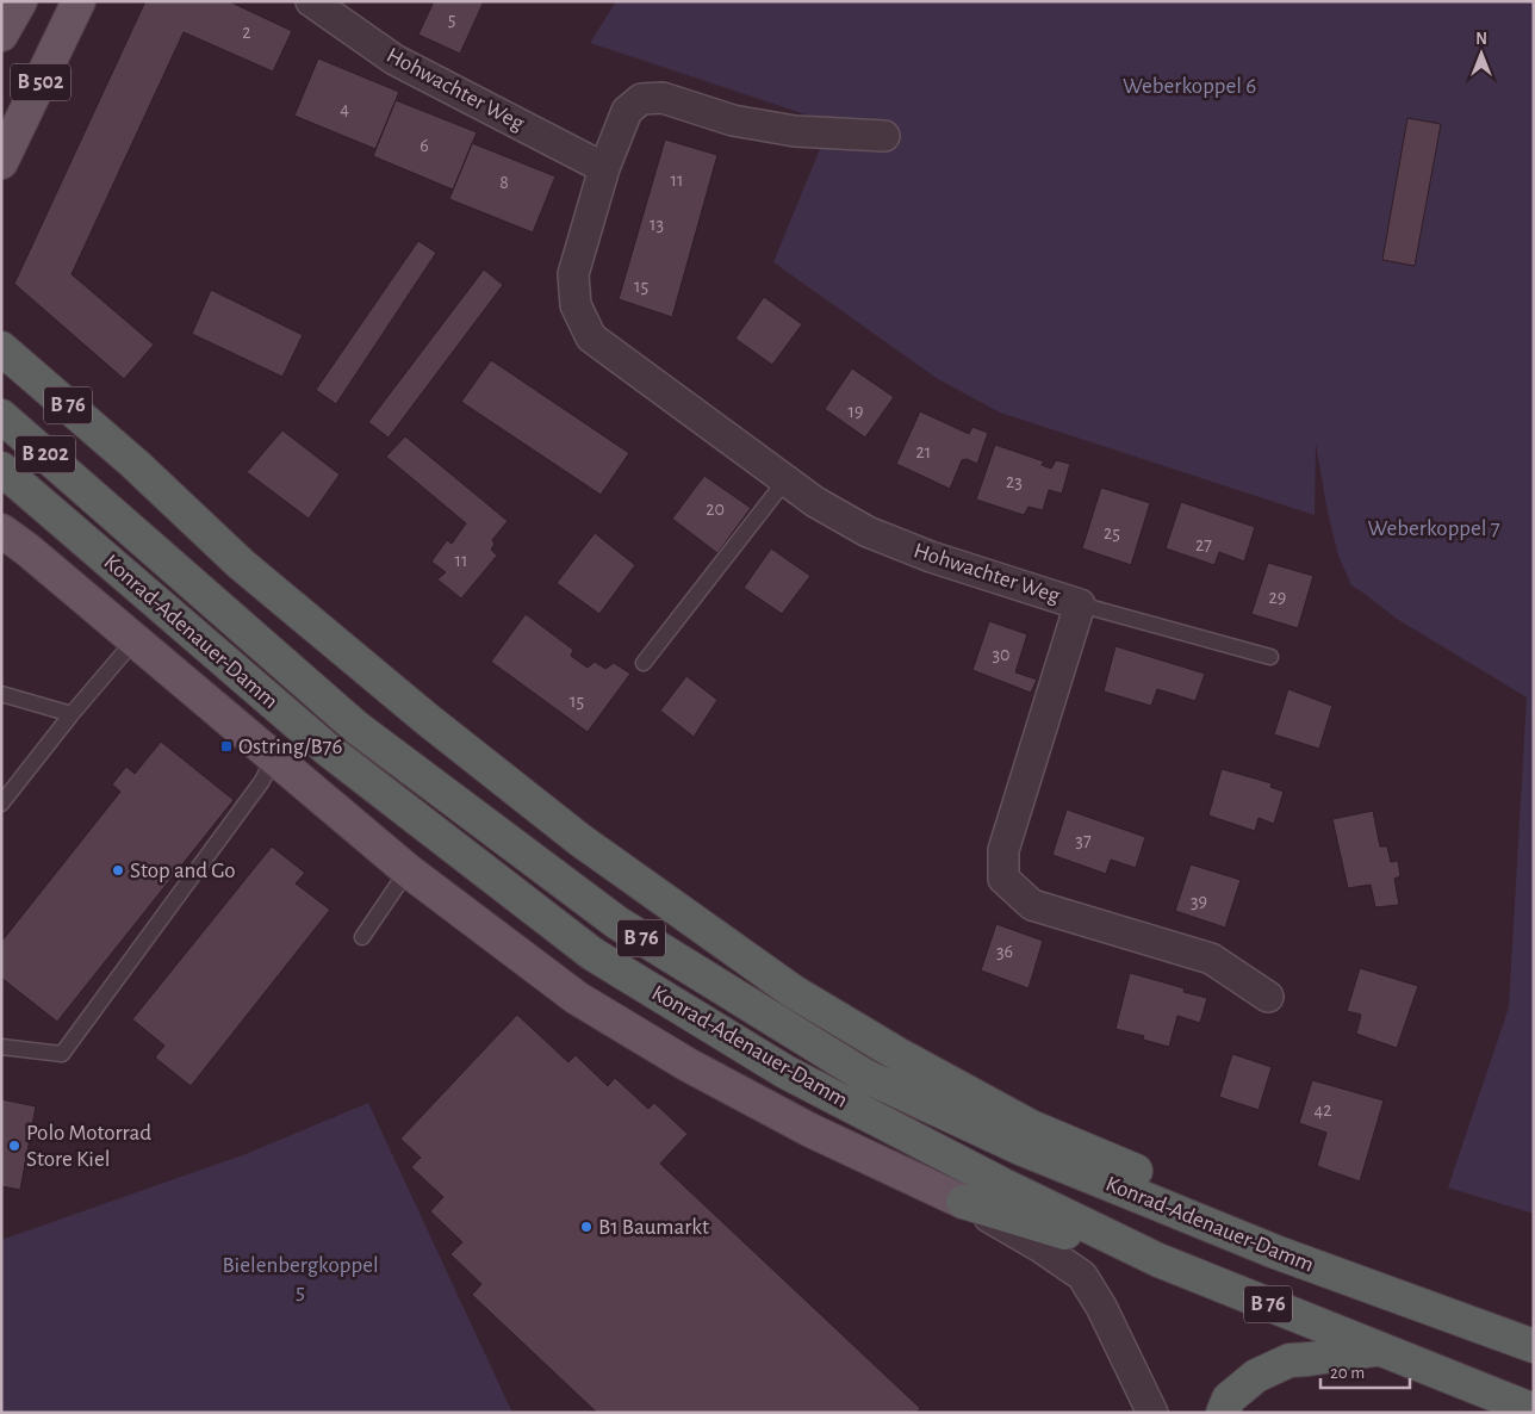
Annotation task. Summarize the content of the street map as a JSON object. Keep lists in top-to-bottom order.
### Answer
{
  "streets": {
    "highway": ["B 76", "B 202", "Konrad-Adenauer-Damm"],
    "main road": ["B 502"],
    "street": ["Hohwachter Weg"]
  },
  "crossings": [
    ["B 76", "Konrad-Adenauer-Damm"],
    ["B 202", "Konrad-Adenauer-Damm"]
  ],
  "parks": ["Weberkoppel 6", "Weberkoppel 7", "Bielenbergkoppel 5"],
  "places": {
    "transit": ["Ostring/B76"],
    "other": ["Stop and Go", "Polo Motorrad Store Kiel", "B1 Baumarkt"]
  },
  "house_numbers": [
    "5",
    "2",
    "4",
    "6",
    "11",
    "8",
    "13",
    "15",
    "19",
    "21",
    "23",
    "20",
    "25",
    "27",
    "11",
    "29",
    "30",
    "15",
    "37",
    "39",
    "36",
    "42"
  ],
  "scale_bar": "20 m",
  "north": "top"
}
